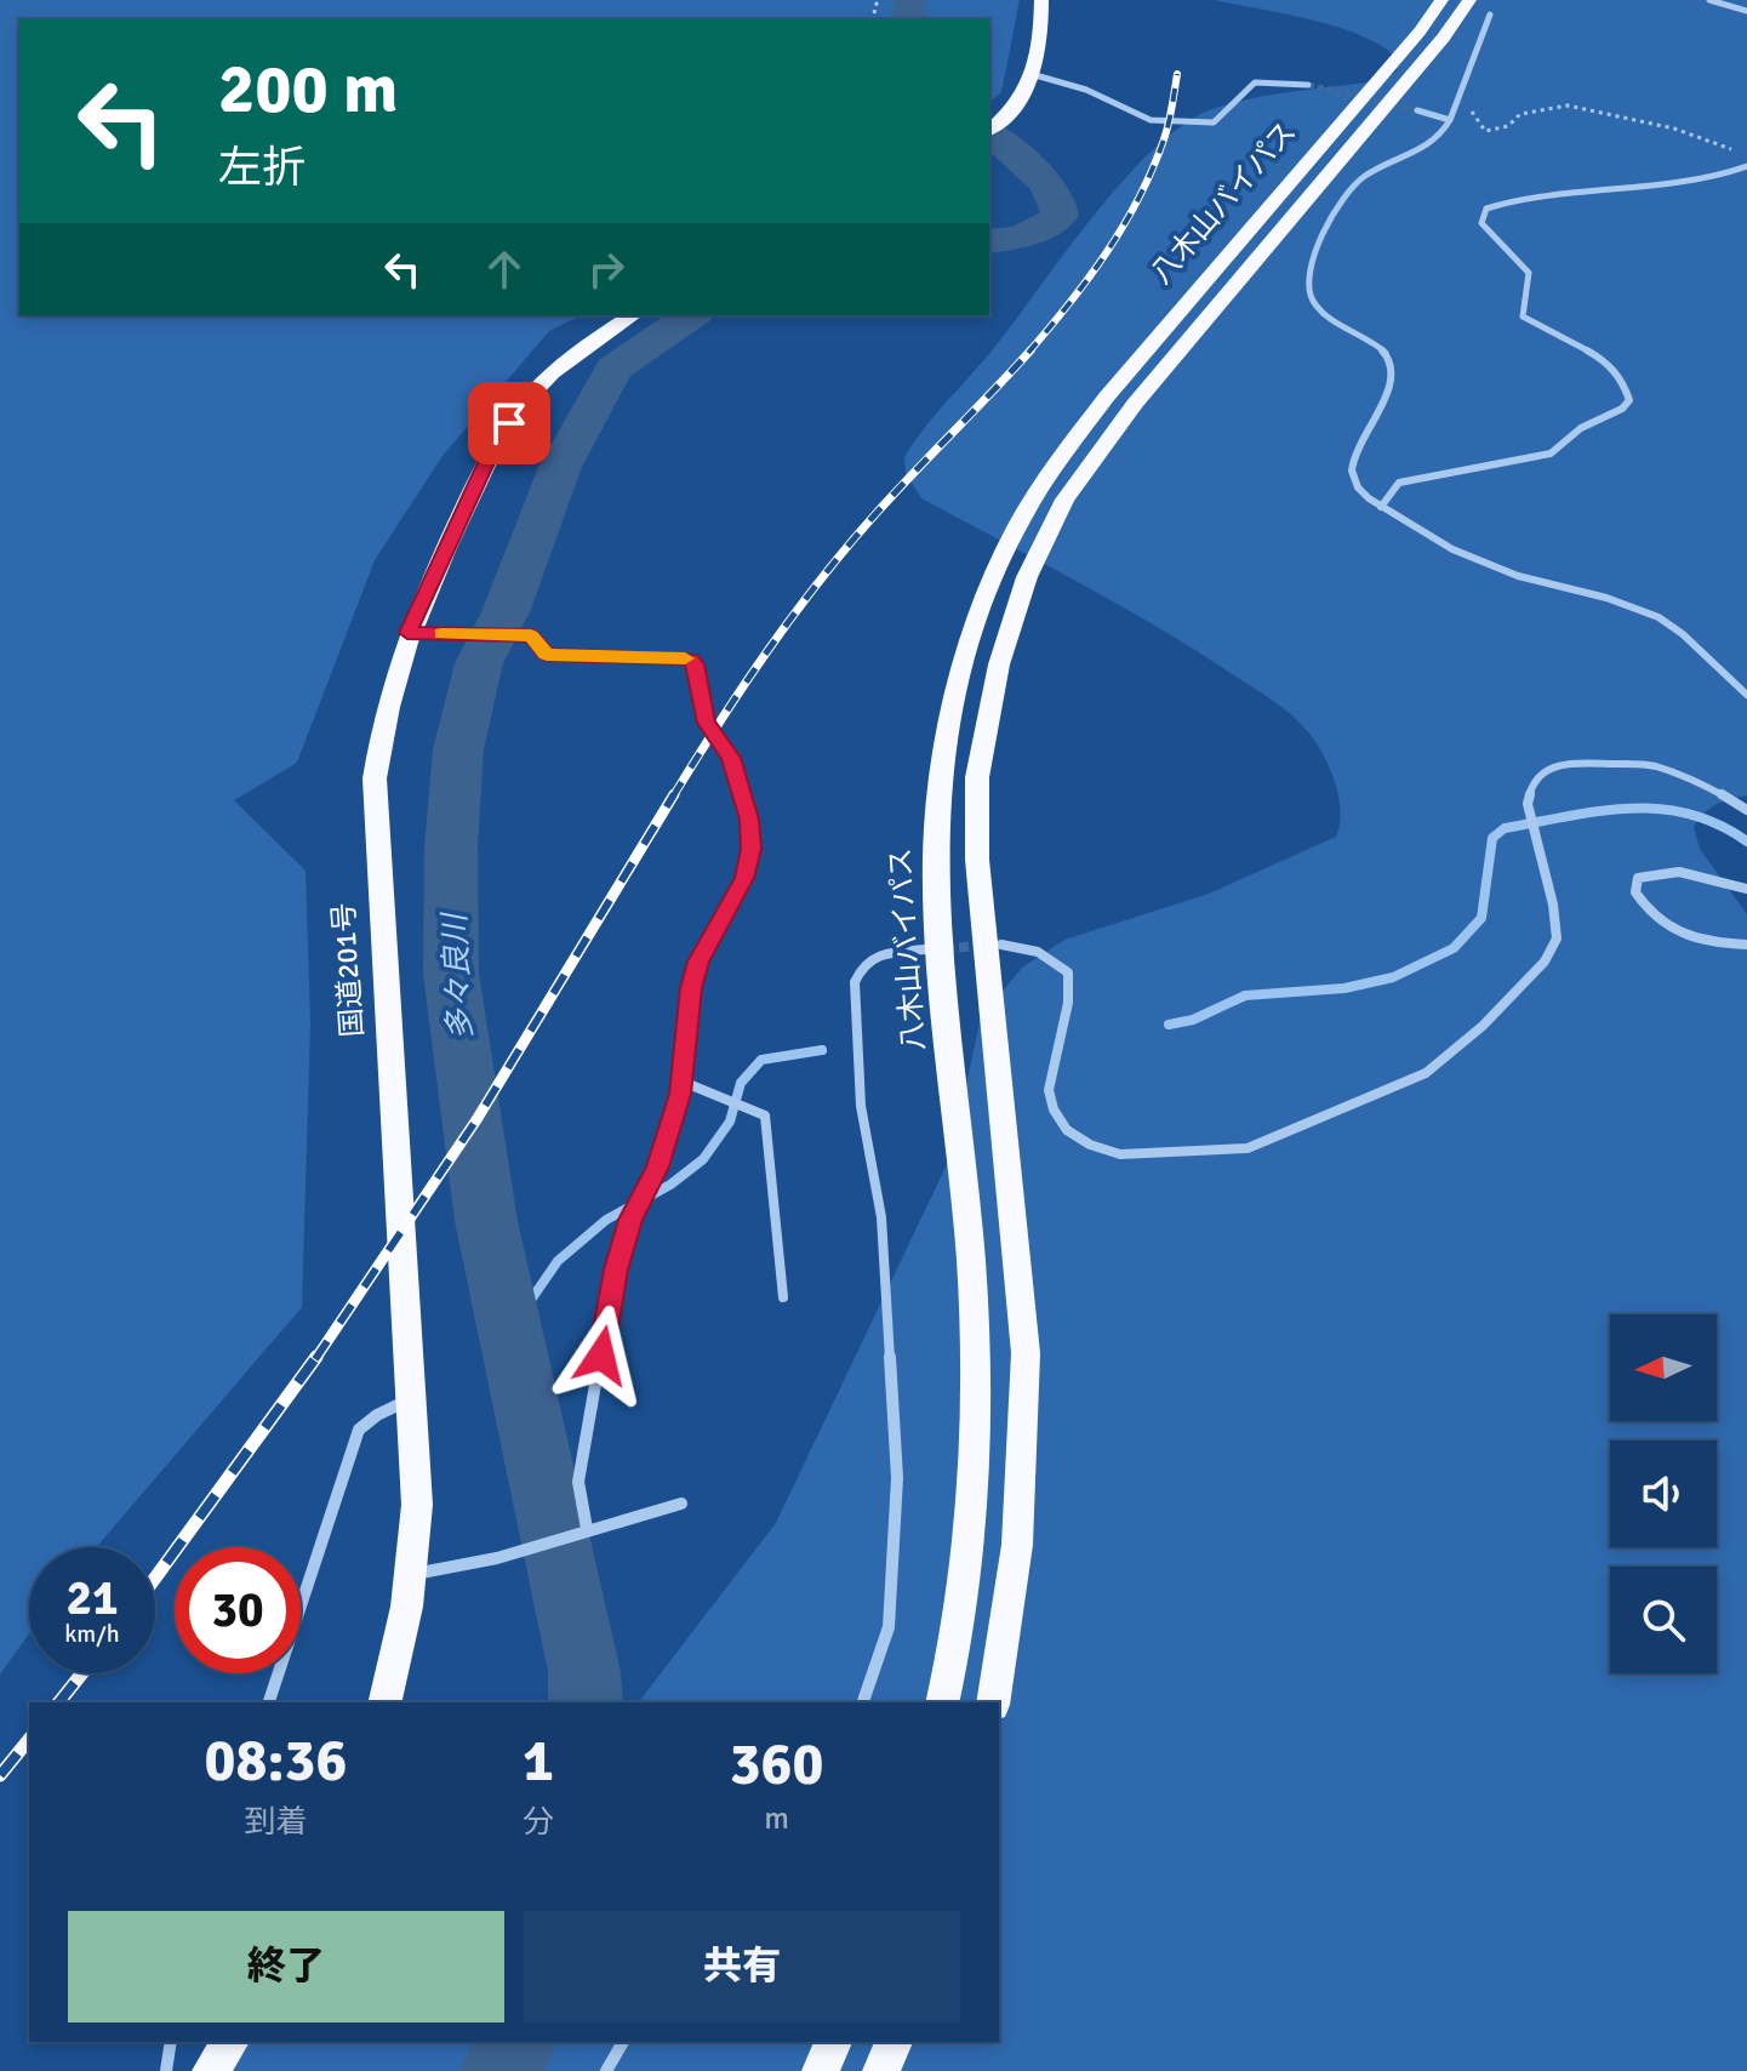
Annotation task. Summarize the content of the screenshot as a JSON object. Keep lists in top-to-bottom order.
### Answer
{
  "streets": {
    "highway": ["八木山バイパス", "国道201号"]
  },
  "water": ["多々良川"],
  "north": "left",
  "page": {
    "turn": ["200 m", "左折"],
    "speed": "21 km/h",
    "limit": "30",
    "eta": [
      "08:36",
      "到着",
      "1",
      "分",
      "360",
      "m"
    ],
    "buttons": ["終了", "共有"]
  }
}
